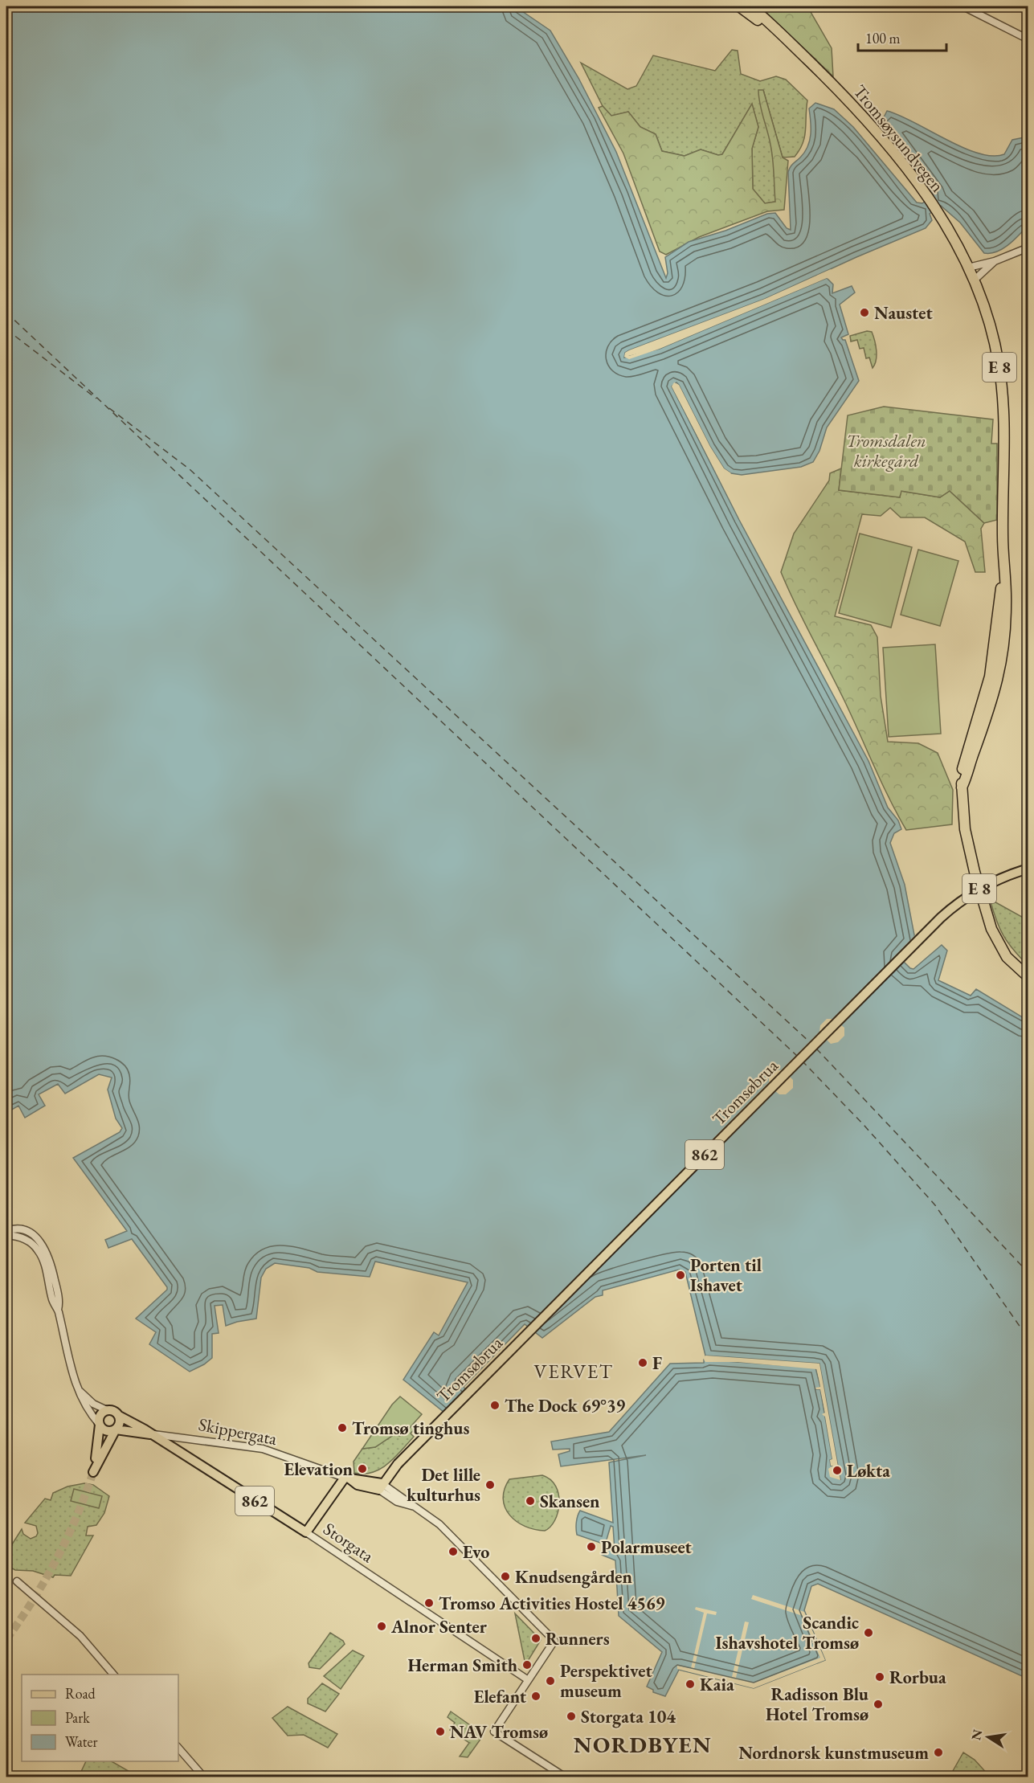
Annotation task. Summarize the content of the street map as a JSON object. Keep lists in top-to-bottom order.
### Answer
{
  "streets": {
    "highway": ["Tromsøysundvegen", "E 8"],
    "main road": [
      "Tromsøbrua",
      "862",
      "Skippergata",
      "Storgata"
    ]
  },
  "crossings": [
    ["Tromsøbrua", "Skippergata"],
    ["862", "Storgata"],
    ["Skippergata", "Storgata"]
  ],
  "districts": ["VERVET", "NORDBYEN"],
  "parks": ["Tromsdalen kirkegård"],
  "places": [
    "Naustet",
    "Porten til Ishavet",
    "F",
    "The Dock 69°39",
    "Tromsø tinghus",
    "Elevation",
    "Løkta",
    "Det lille kulturhus",
    "Skansen",
    "Polarmuseet",
    "Evo",
    "Knudsengården",
    "Tromso Activities Hostel 4569",
    "Alnor Senter",
    "Scandic Ishavshotel Tromsø",
    "Runners",
    "Herman Smith",
    "Rorbua",
    "Perspektivet museum",
    "Kaia",
    "Elefant",
    "Radisson Blu Hotel Tromsø",
    "Storgata 104",
    "NAV Tromsø",
    "Nordnorsk kunstmuseum"
  ],
  "legend": ["Road", "Park", "Water"],
  "scale_bar": "100 m",
  "north": "left"
}
